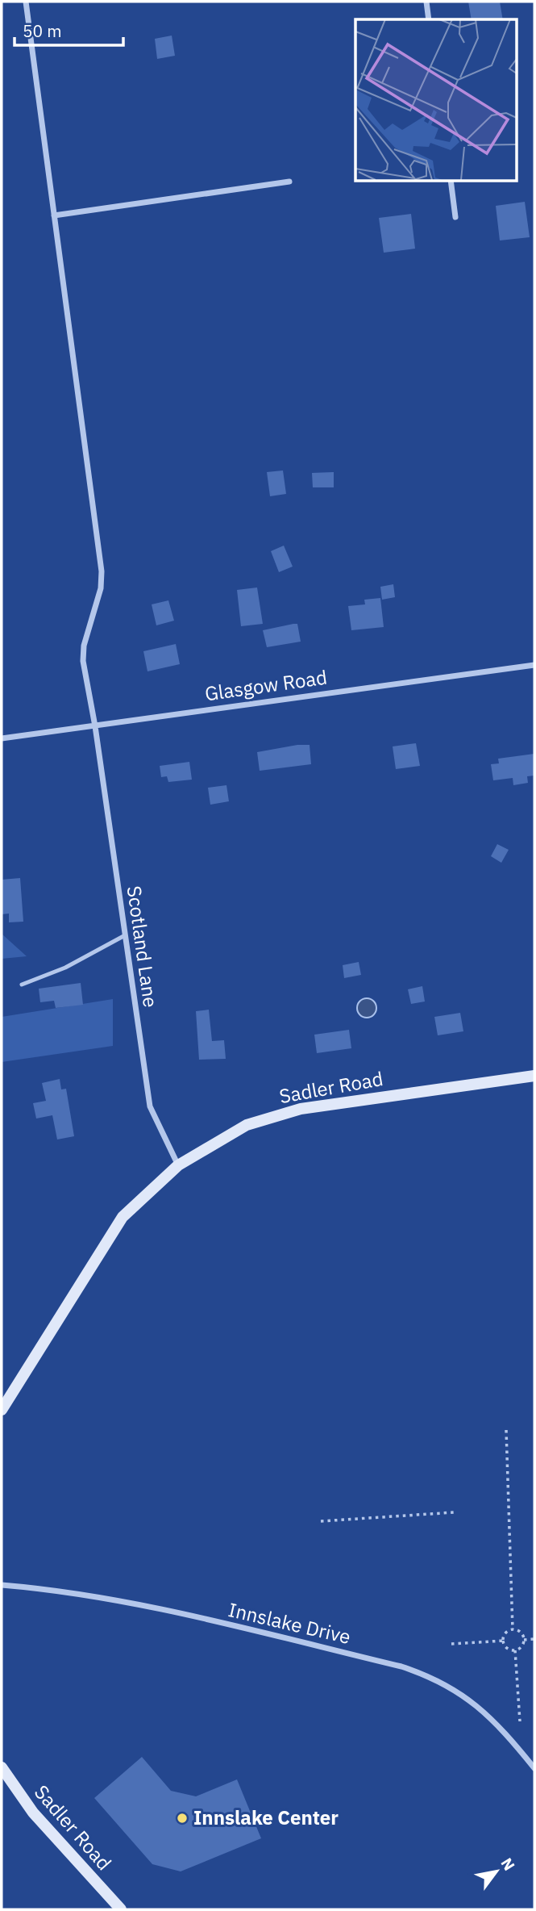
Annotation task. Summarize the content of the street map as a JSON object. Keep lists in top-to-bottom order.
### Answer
{
  "streets": {
    "street": [
      "Glasgow Road",
      "Scotland Lane",
      "Sadler Road",
      "Innslake Drive"
    ]
  },
  "crossings": [
    ["Glasgow Road", "Scotland Lane"],
    ["Scotland Lane", "Sadler Road"]
  ],
  "places": ["Innslake Center"],
  "scale_bar": "50 m",
  "north": "top right"
}
